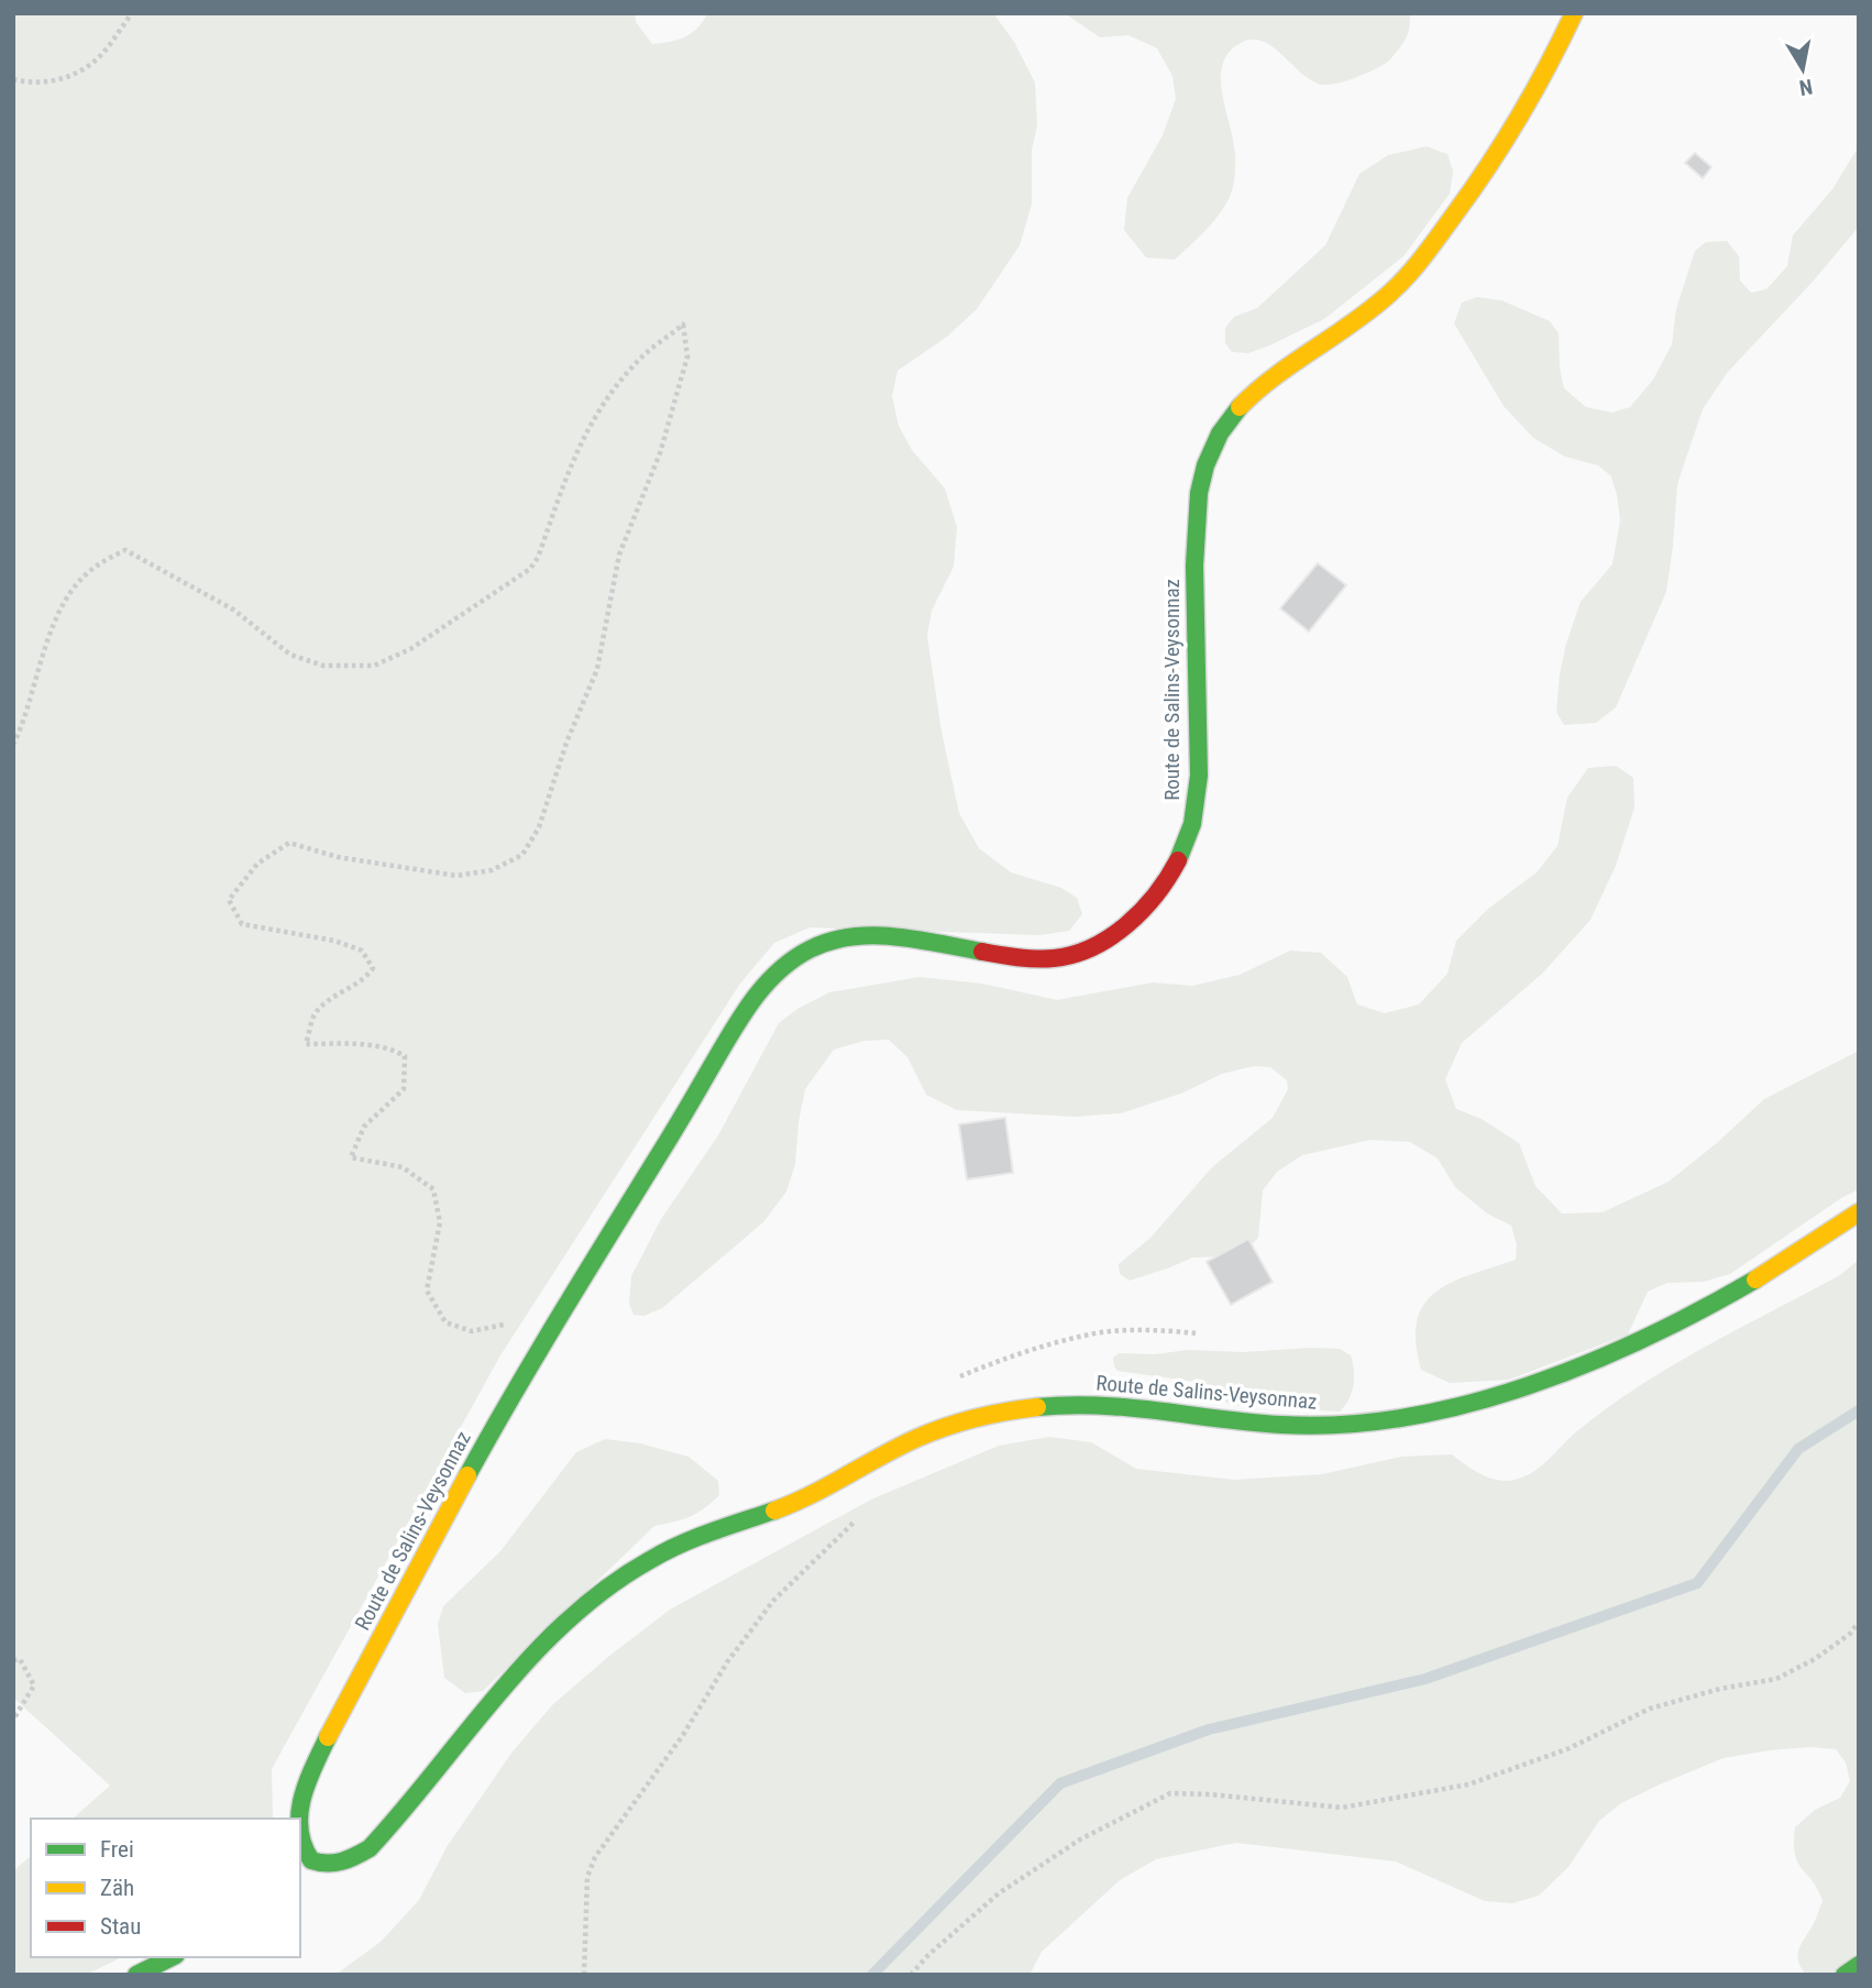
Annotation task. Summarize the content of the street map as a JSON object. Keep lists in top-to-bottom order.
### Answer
{
  "streets": {
    "street": ["Route de Salins-Veysonnaz"]
  },
  "legend": ["Frei", "Zäh", "Stau"],
  "north": "bottom"
}
